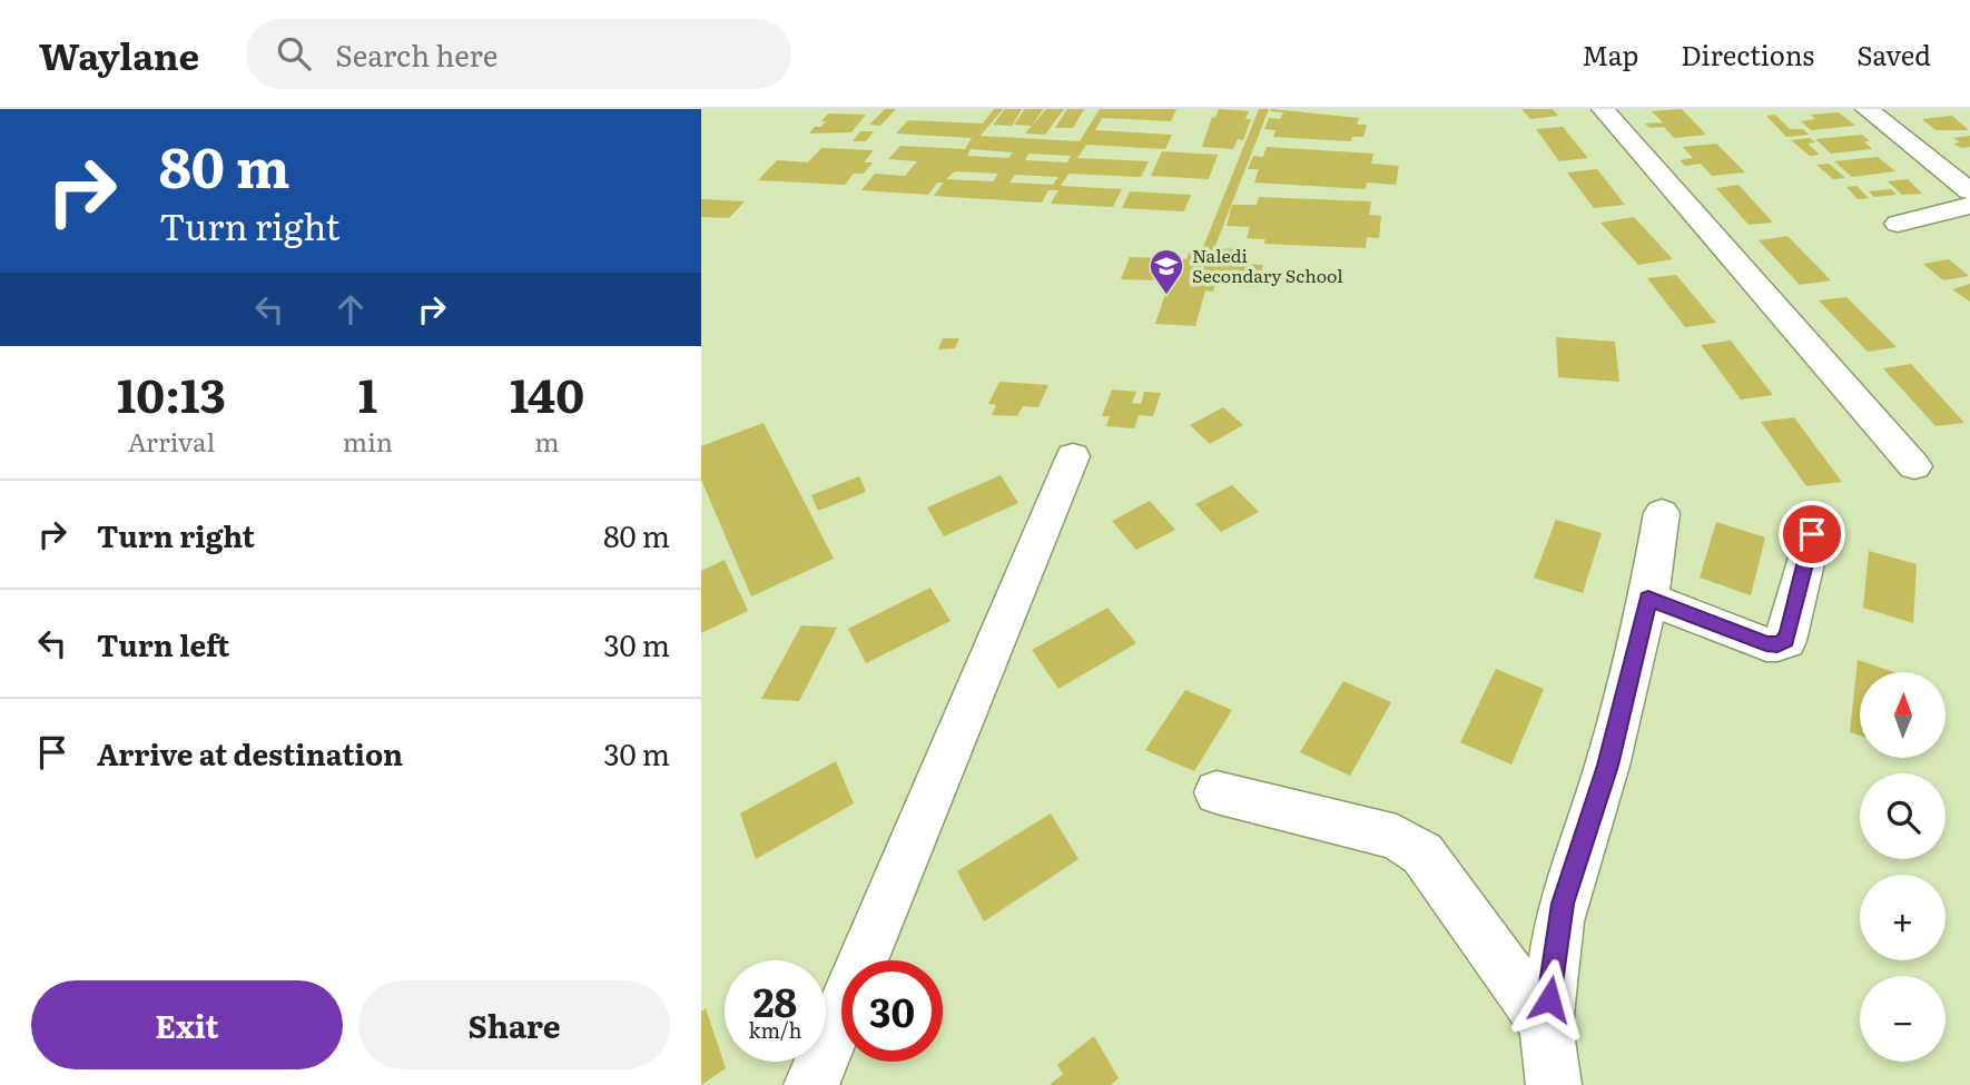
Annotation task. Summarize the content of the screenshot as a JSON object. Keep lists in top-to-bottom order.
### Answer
{
  "places": {
    "school or university": ["Naledi Secondary School"]
  },
  "north": "top",
  "page": {
    "header": "Waylane",
    "search": "Search here",
    "nav": ["Map", "Directions", "Saved"],
    "turn": ["80 m", "Turn right"],
    "eta": [
      "10:13",
      "Arrival",
      "1",
      "min",
      "140",
      "m"
    ],
    "list": [
      {
        "name": "Turn right",
        "value": "80 m"
      },
      {
        "name": "Turn left",
        "value": "30 m"
      },
      {
        "name": "Arrive at destination",
        "value": "30 m"
      }
    ],
    "map_buttons": ["+", "−"],
    "speed": "28 km/h",
    "limit": "30",
    "buttons": ["Exit", "Share"]
  }
}
